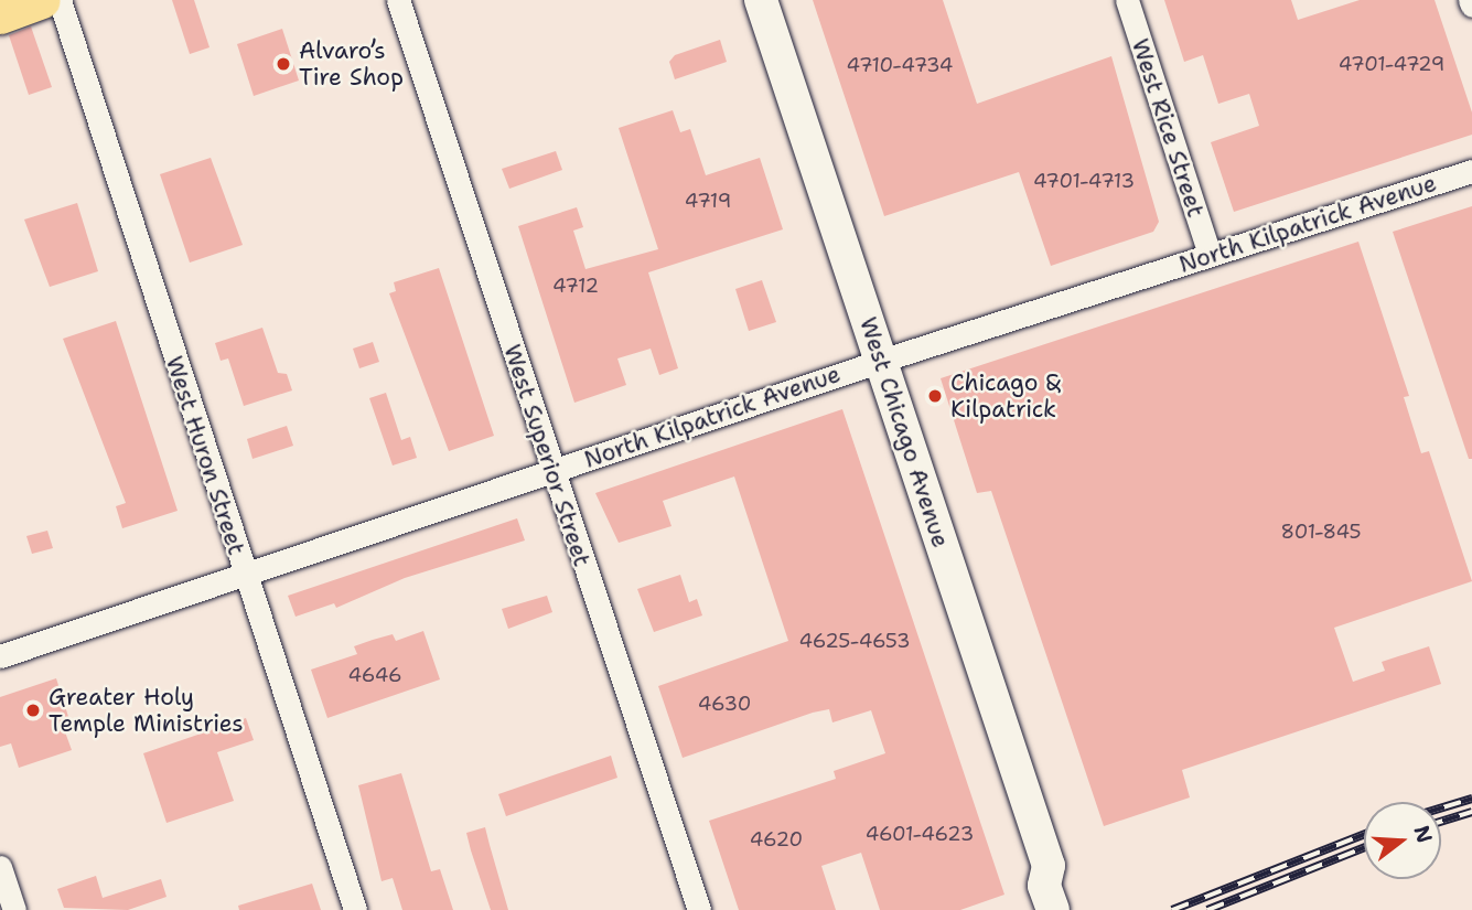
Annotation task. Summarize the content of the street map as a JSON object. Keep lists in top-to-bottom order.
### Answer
{
  "streets": {
    "main road": ["West Chicago Avenue"],
    "street": [
      "West Rice Street",
      "North Kilpatrick Avenue",
      "West Huron Street",
      "West Superior Street"
    ]
  },
  "crossings": [
    ["West Rice Street", "North Kilpatrick Avenue"],
    ["North Kilpatrick Avenue", "West Chicago Avenue"],
    ["North Kilpatrick Avenue", "West Huron Street"],
    ["North Kilpatrick Avenue", "West Superior Street"]
  ],
  "places": ["Alvaro’s Tire Shop", "Chicago & Kilpatrick", "Greater Holy Temple Ministries"],
  "house_numbers": [
    "4701-4729",
    "4710-4734",
    "4701-4713",
    "4719",
    "4712",
    "801-845",
    "4625-4653",
    "4646",
    "4630",
    "4601-4623",
    "4620"
  ],
  "north": "right"
}
